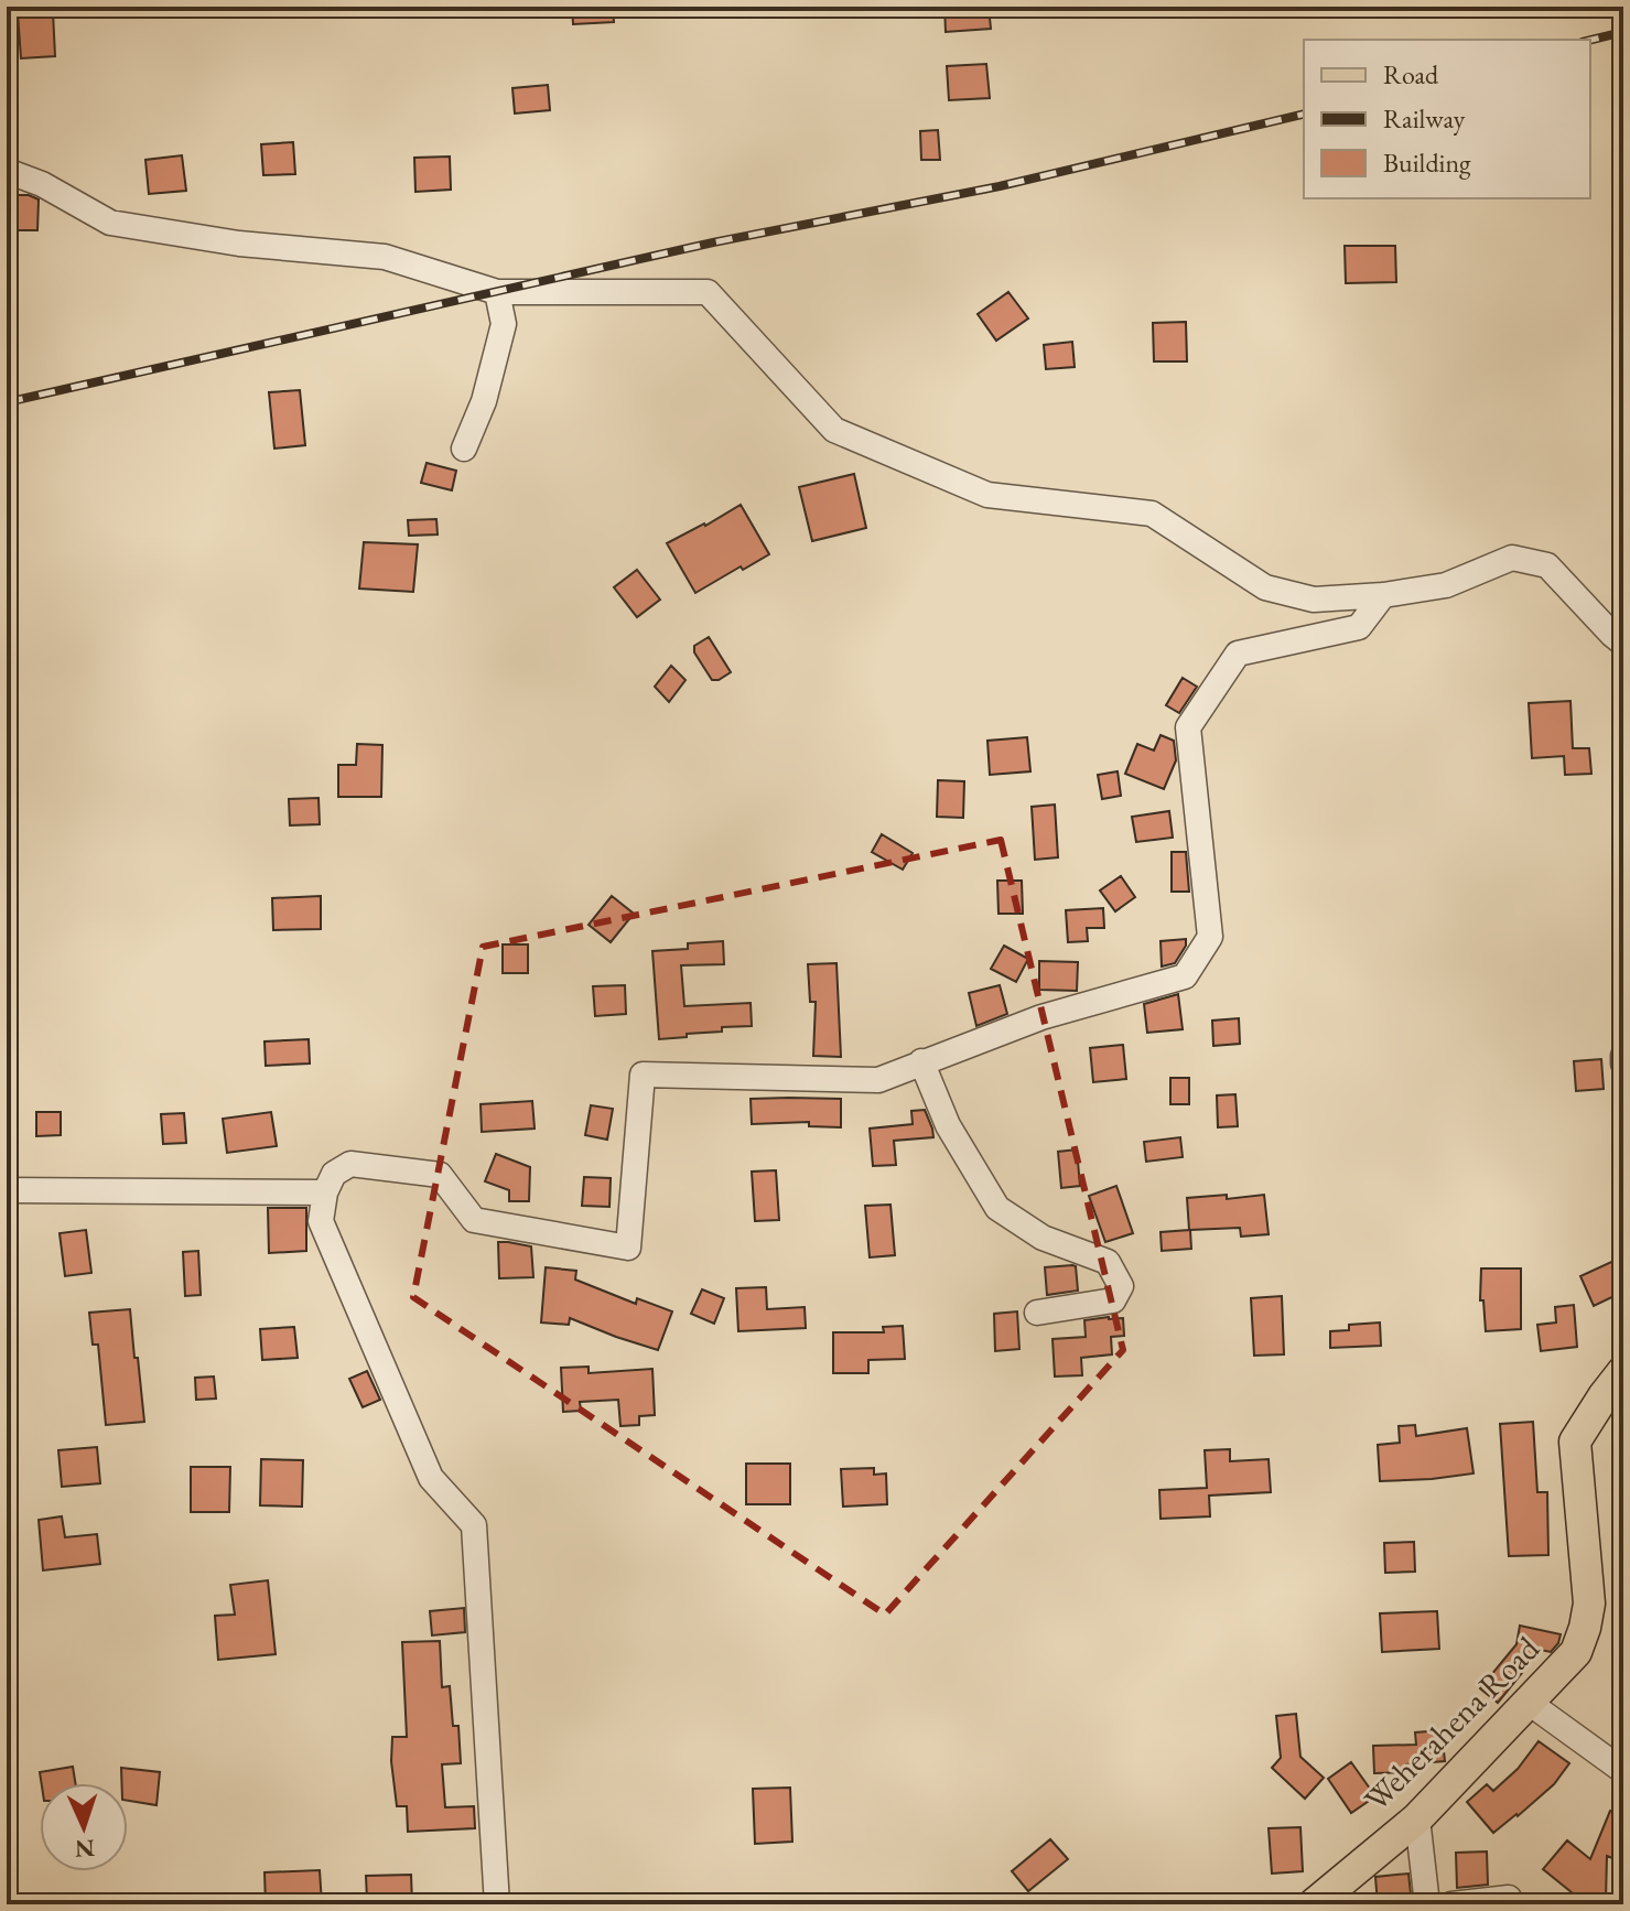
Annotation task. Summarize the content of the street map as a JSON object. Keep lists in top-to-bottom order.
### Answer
{
  "streets": {
    "main road": ["Weherahena Road"]
  },
  "legend": ["Road", "Railway", "Building"],
  "north": "bottom"
}
